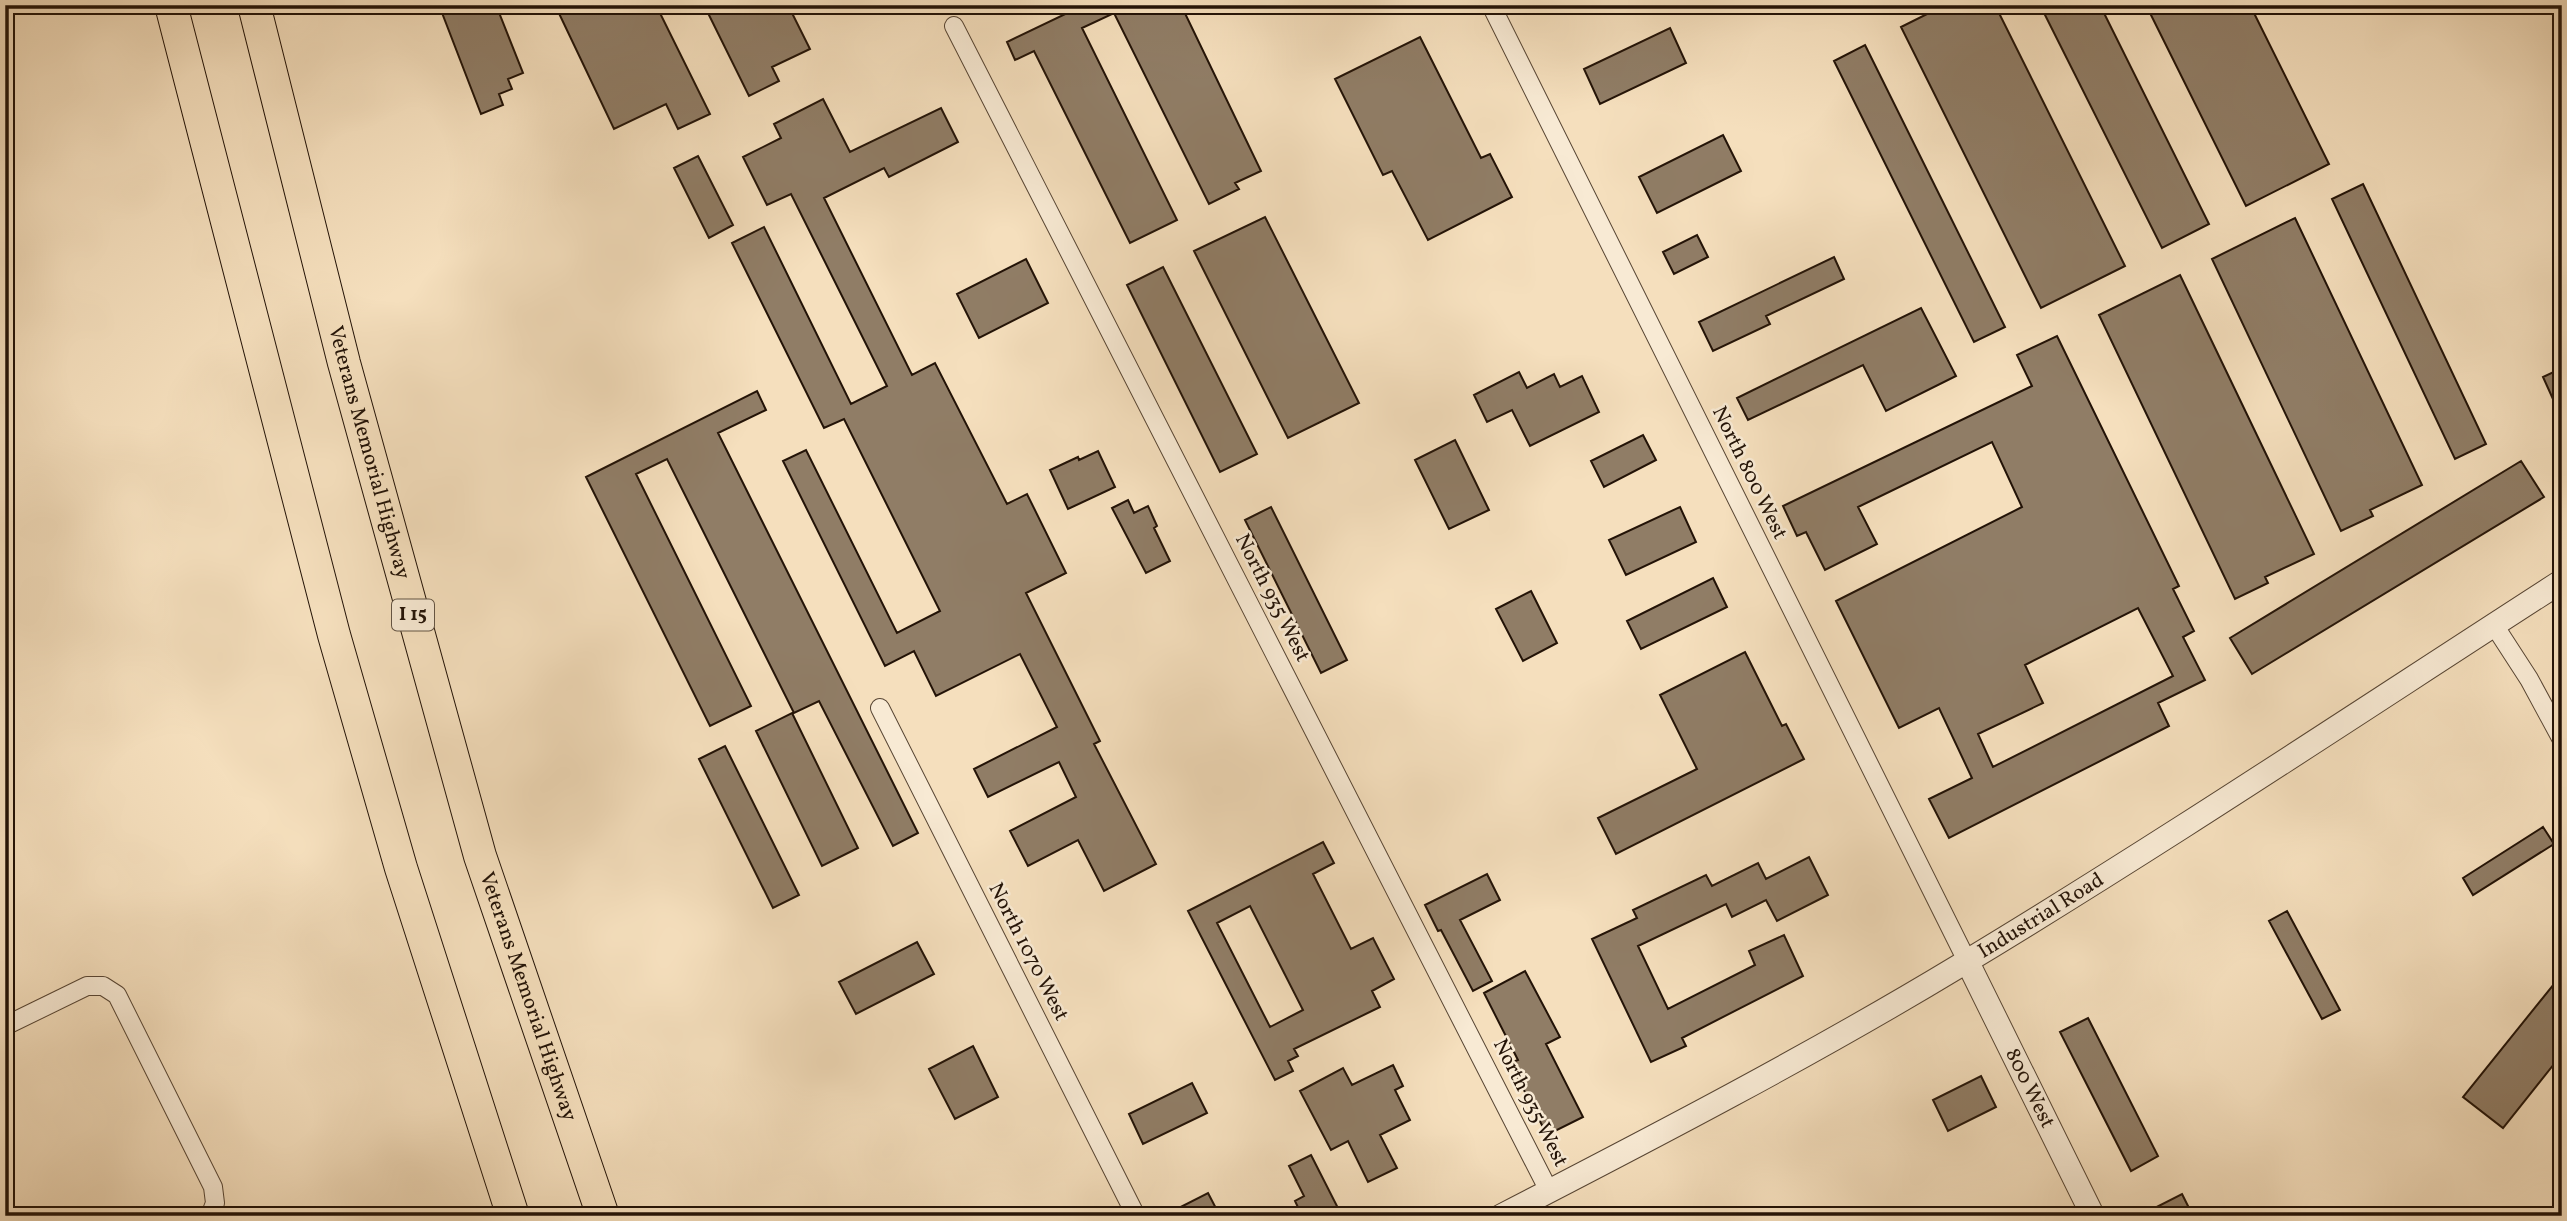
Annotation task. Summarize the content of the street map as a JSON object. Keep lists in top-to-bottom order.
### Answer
{
  "streets": {
    "highway": ["Veterans Memorial Highway", "I 15"],
    "street": [
      "North 800 West",
      "North 935 West",
      "Industrial Road",
      "North 1070 West",
      "800 West"
    ]
  },
  "crossings": [
    ["North 800 West", "Industrial Road"],
    ["North 800 West", "800 West"],
    ["North 935 West", "Industrial Road"],
    ["Industrial Road", "800 West"]
  ]
}
